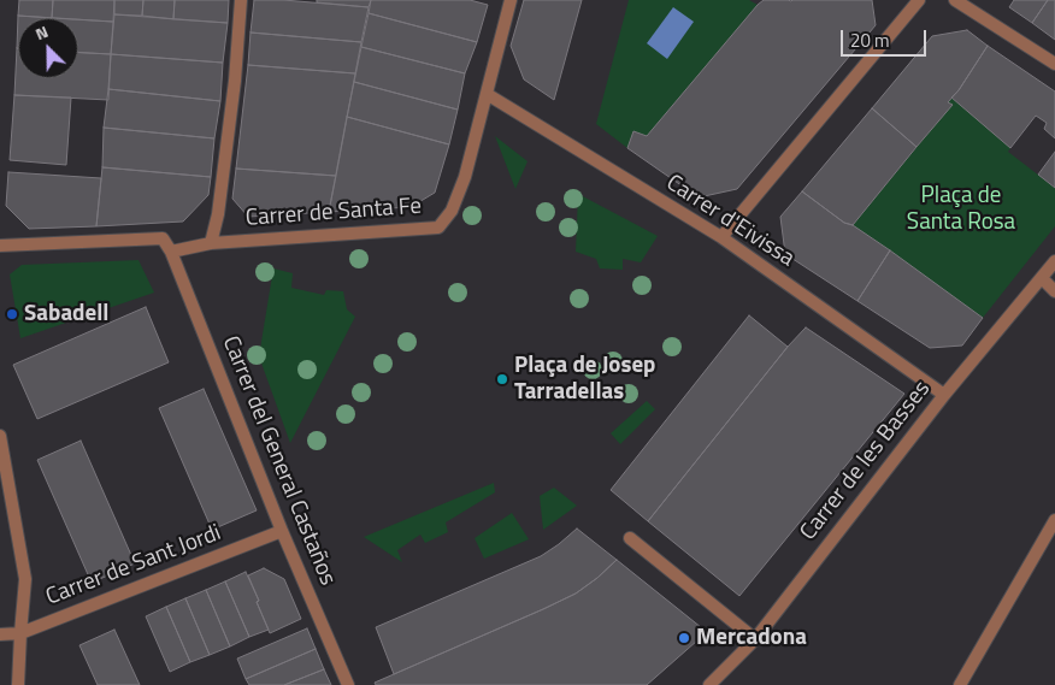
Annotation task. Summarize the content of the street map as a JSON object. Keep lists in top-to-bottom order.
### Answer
{
  "streets": {
    "street": [
      "Carrer de Santa Fe",
      "Carrer d'Eivissa",
      "Carrer del General Castaños",
      "Carrer de les Basses",
      "Carrer de Sant Jordi"
    ]
  },
  "crossings": [
    ["Carrer de Santa Fe", "Carrer d'Eivissa"],
    ["Carrer de Santa Fe", "Carrer del General Castaños"],
    ["Carrer d'Eivissa", "Carrer de les Basses"],
    ["Carrer del General Castaños", "Carrer de Sant Jordi"]
  ],
  "parks": ["Plaça de Santa Rosa"],
  "places": ["Sabadell", "Plaça de Josep Tarradellas", "Mercadona"],
  "scale_bar": "20 m",
  "north": "top left"
}
